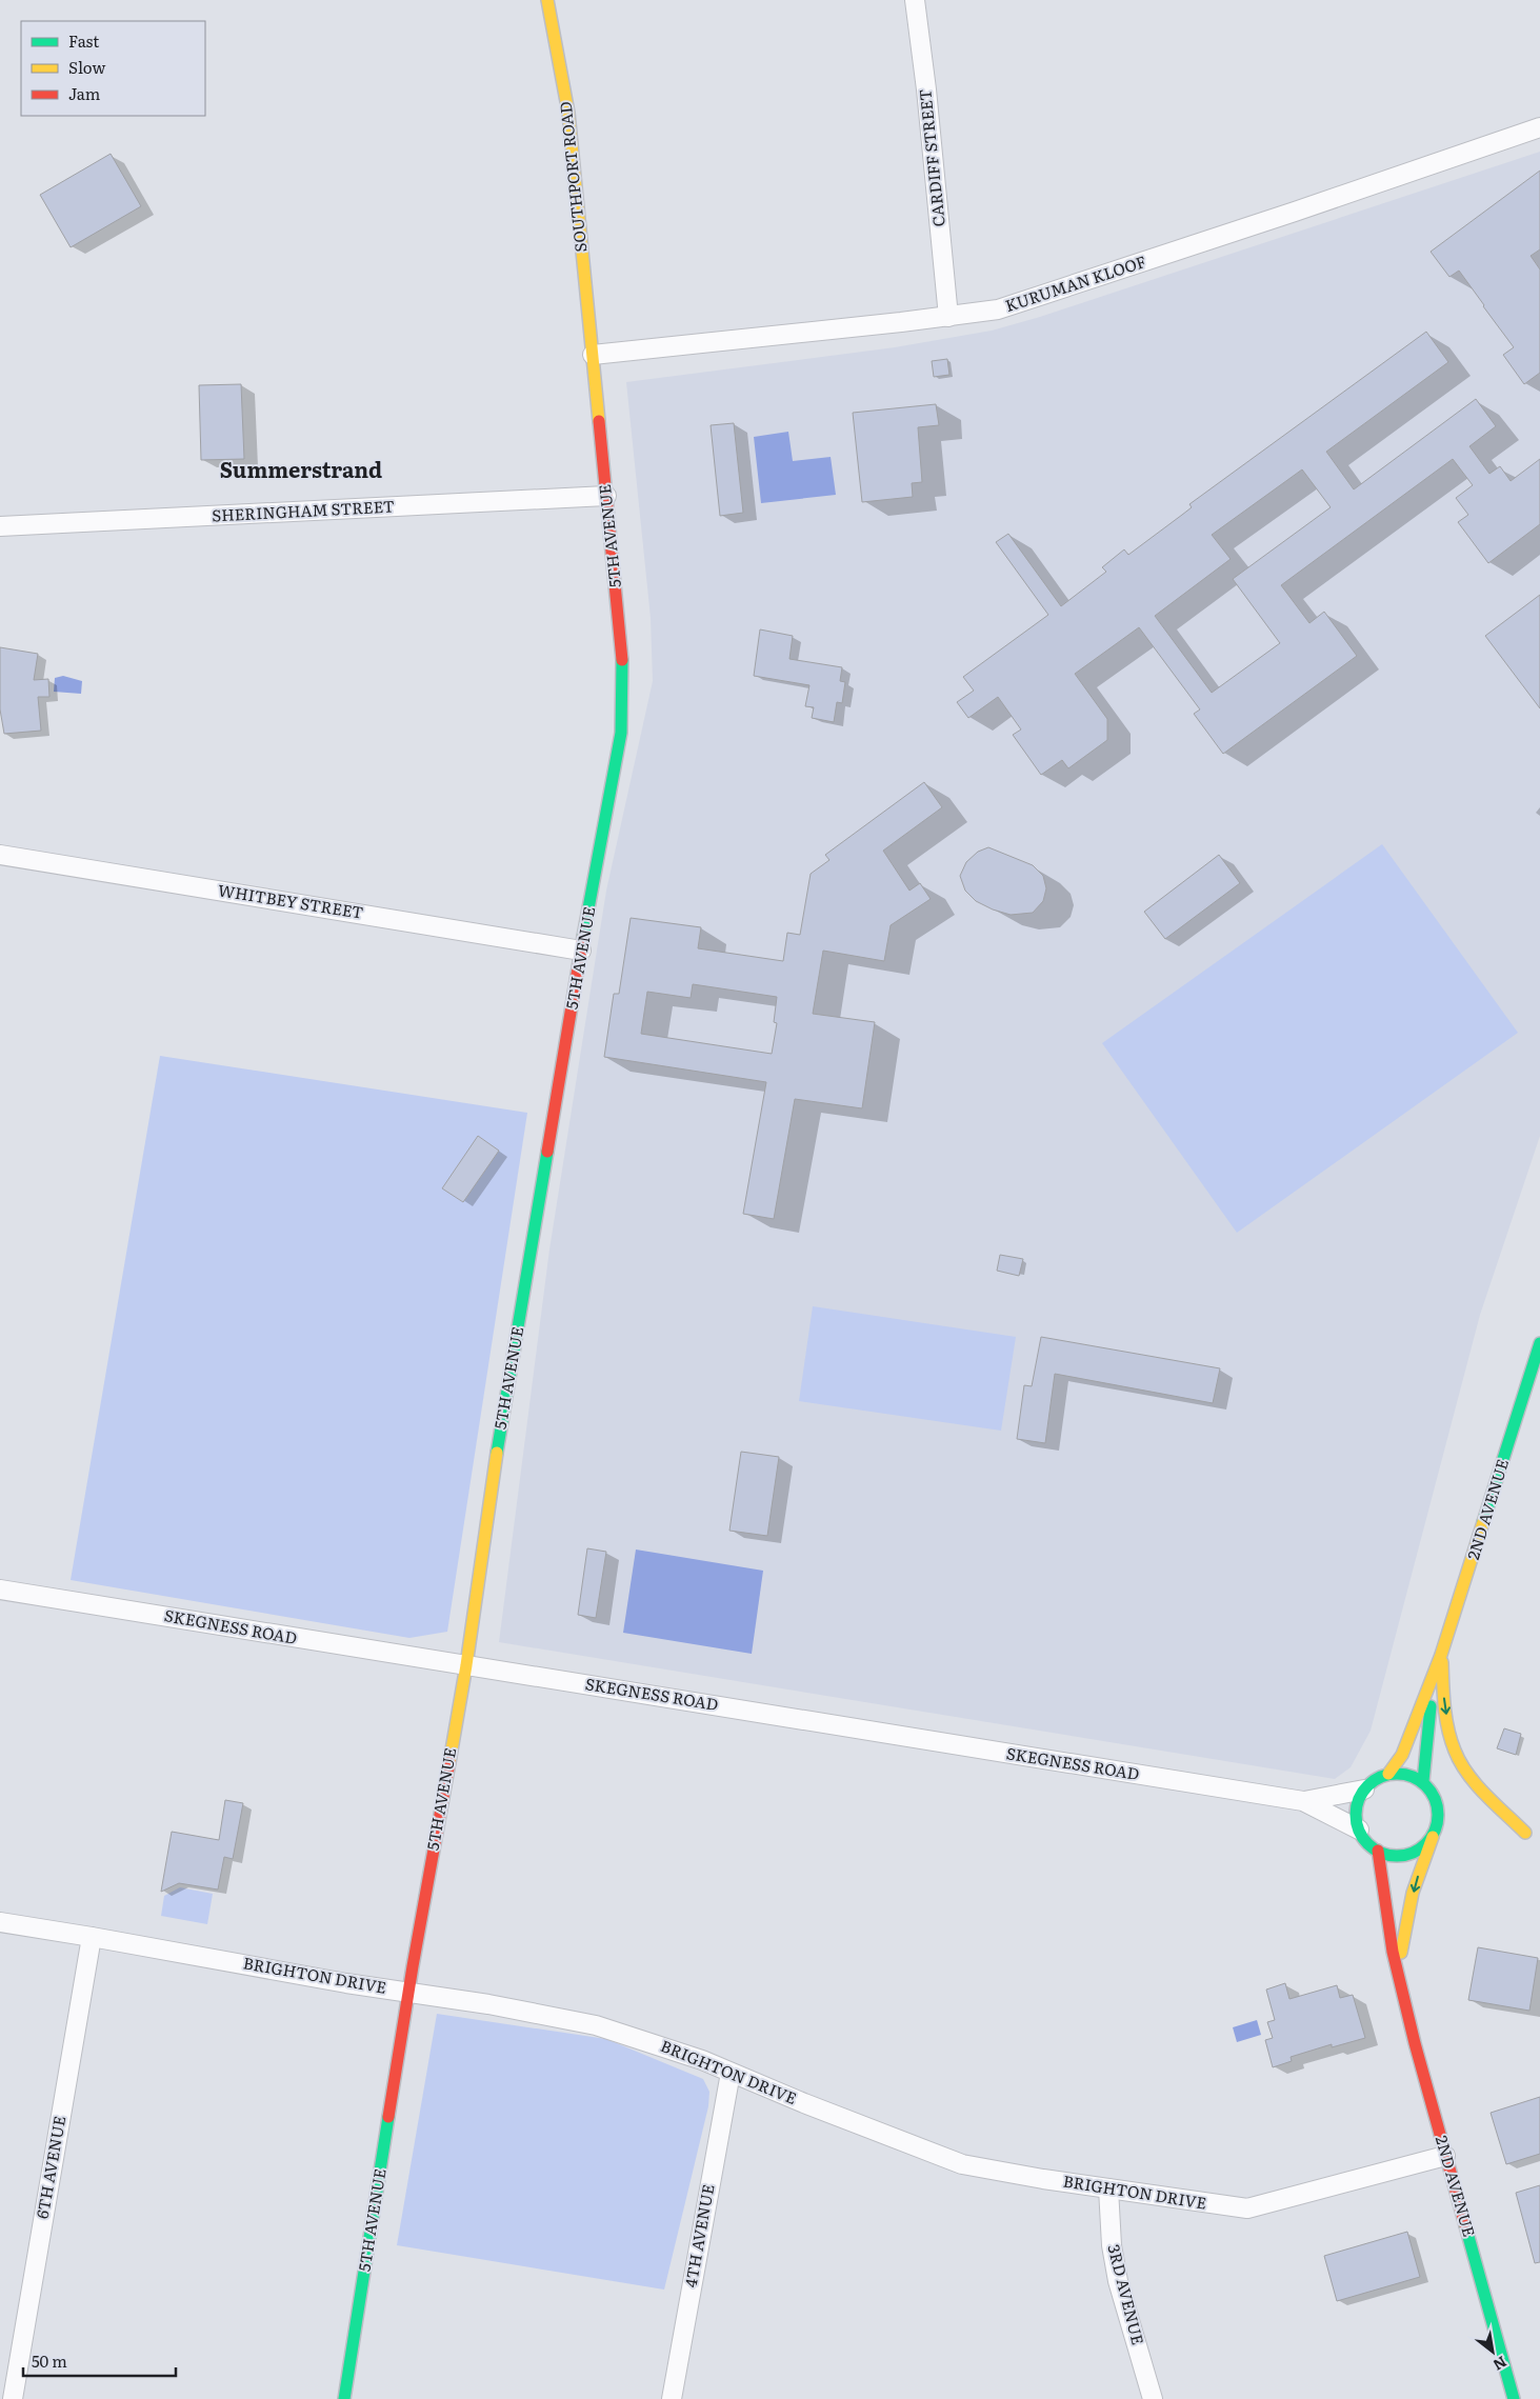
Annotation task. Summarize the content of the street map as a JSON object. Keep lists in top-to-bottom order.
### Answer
{
  "streets": {
    "street": [
      "CARDIFF STREET",
      "SOUTHPORT ROAD",
      "KURUMAN KLOOF",
      "SHERINGHAM STREET",
      "5TH AVENUE",
      "WHITBEY STREET",
      "2ND AVENUE",
      "SKEGNESS ROAD",
      "BRIGHTON DRIVE",
      "6TH AVENUE",
      "4TH AVENUE",
      "3RD AVENUE"
    ]
  },
  "crossings": [
    ["CARDIFF STREET", "KURUMAN KLOOF"],
    ["SOUTHPORT ROAD", "KURUMAN KLOOF"],
    ["SOUTHPORT ROAD", "5TH AVENUE"],
    ["KURUMAN KLOOF", "5TH AVENUE"],
    ["SHERINGHAM STREET", "5TH AVENUE"],
    ["5TH AVENUE", "WHITBEY STREET"],
    ["5TH AVENUE", "SKEGNESS ROAD"],
    ["5TH AVENUE", "BRIGHTON DRIVE"],
    ["2ND AVENUE", "SKEGNESS ROAD"],
    ["2ND AVENUE", "BRIGHTON DRIVE"],
    ["BRIGHTON DRIVE", "6TH AVENUE"],
    ["BRIGHTON DRIVE", "4TH AVENUE"],
    ["BRIGHTON DRIVE", "3RD AVENUE"]
  ],
  "districts": ["Summerstrand"],
  "legend": ["Fast", "Slow", "Jam"],
  "scale_bar": "50 m",
  "north": "bottom right"
}
